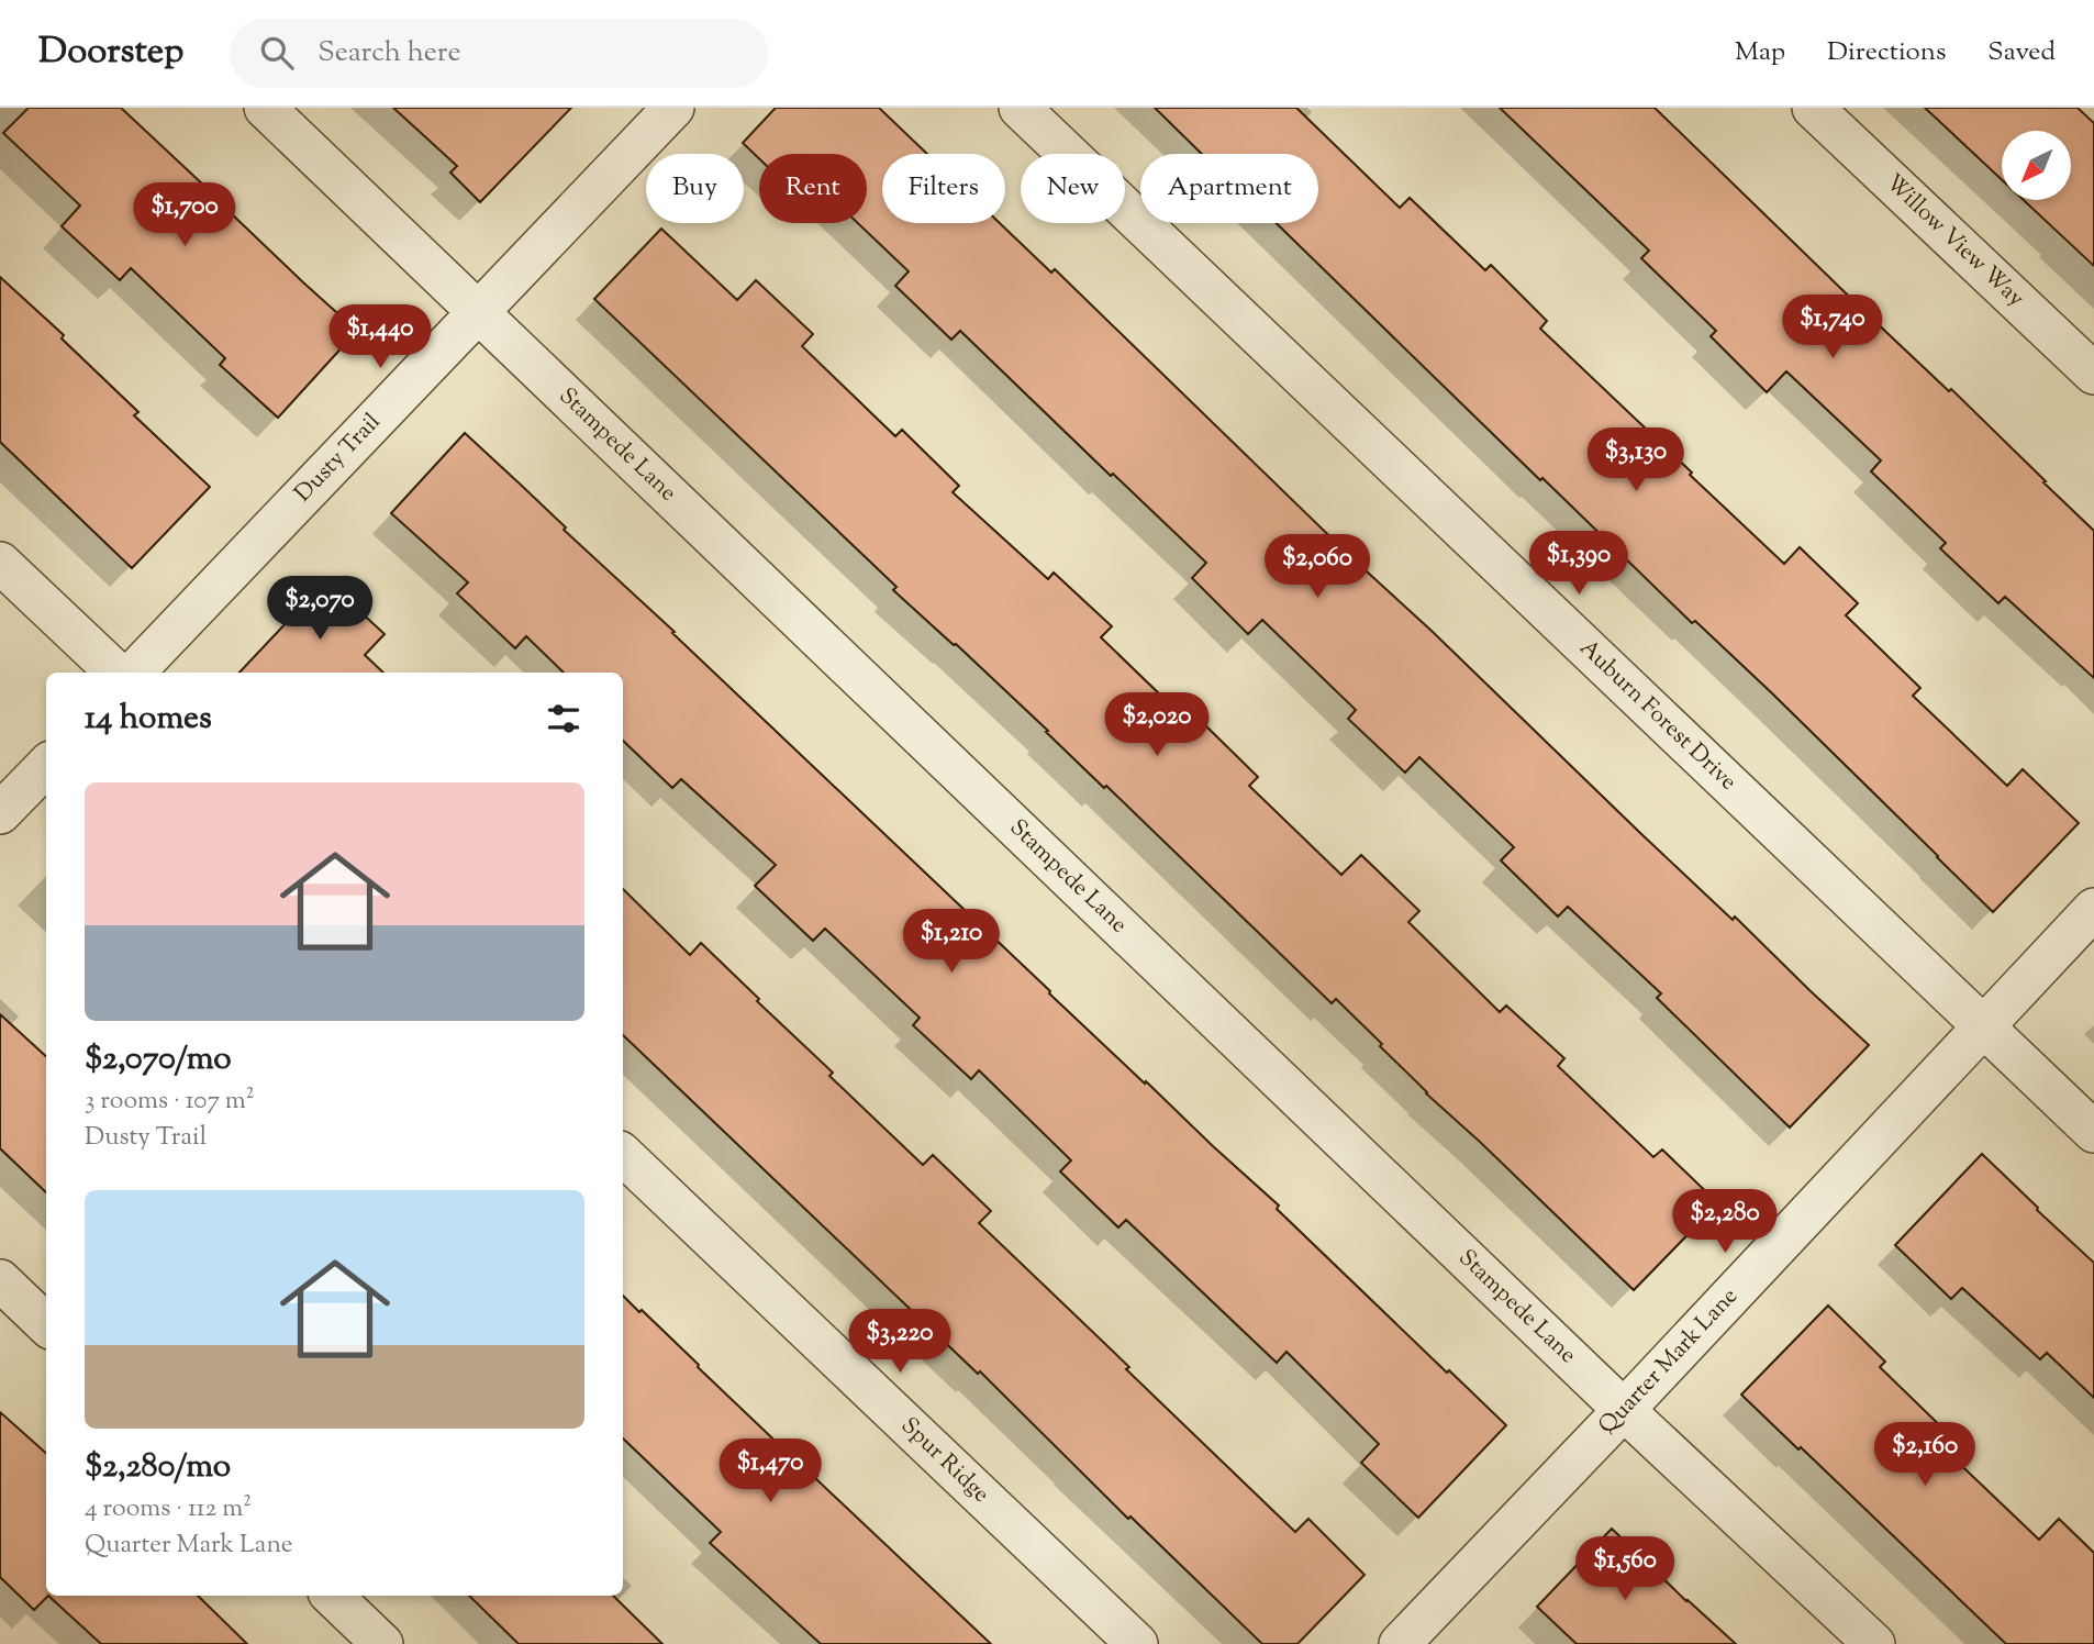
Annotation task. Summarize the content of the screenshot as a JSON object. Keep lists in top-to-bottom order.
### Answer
{
  "streets": {
    "street": [
      "Willow View Way",
      "Stampede Lane",
      "Dusty Trail",
      "Auburn Forest Drive",
      "Quarter Mark Lane",
      "Spur Ridge"
    ]
  },
  "crossings": [
    ["Stampede Lane", "Dusty Trail"],
    ["Stampede Lane", "Quarter Mark Lane"],
    ["Auburn Forest Drive", "Quarter Mark Lane"]
  ],
  "north": "bottom left",
  "page": {
    "header": "Doorstep",
    "search": "Search here",
    "nav": ["Map", "Directions", "Saved"],
    "chip": [
      "Buy",
      "Rent",
      "Filters",
      "New",
      "Apartment"
    ],
    "price": [
      "$1,700",
      "$1,740",
      "$1,440",
      "$3,130",
      "$1,390",
      "$2,060",
      "$2,070",
      "$2,020",
      "$1,210",
      "$2,280",
      "$3,220",
      "$2,160",
      "$1,470",
      "$1,560"
    ],
    "heading": "14 homes",
    "list": [
      {
        "name": "$2,070/mo",
        "note": "3 rooms · 107 m² · Dusty Trail"
      },
      {
        "name": "$2,280/mo",
        "note": "4 rooms · 112 m² · Quarter Mark Lane"
      }
    ]
  }
}
